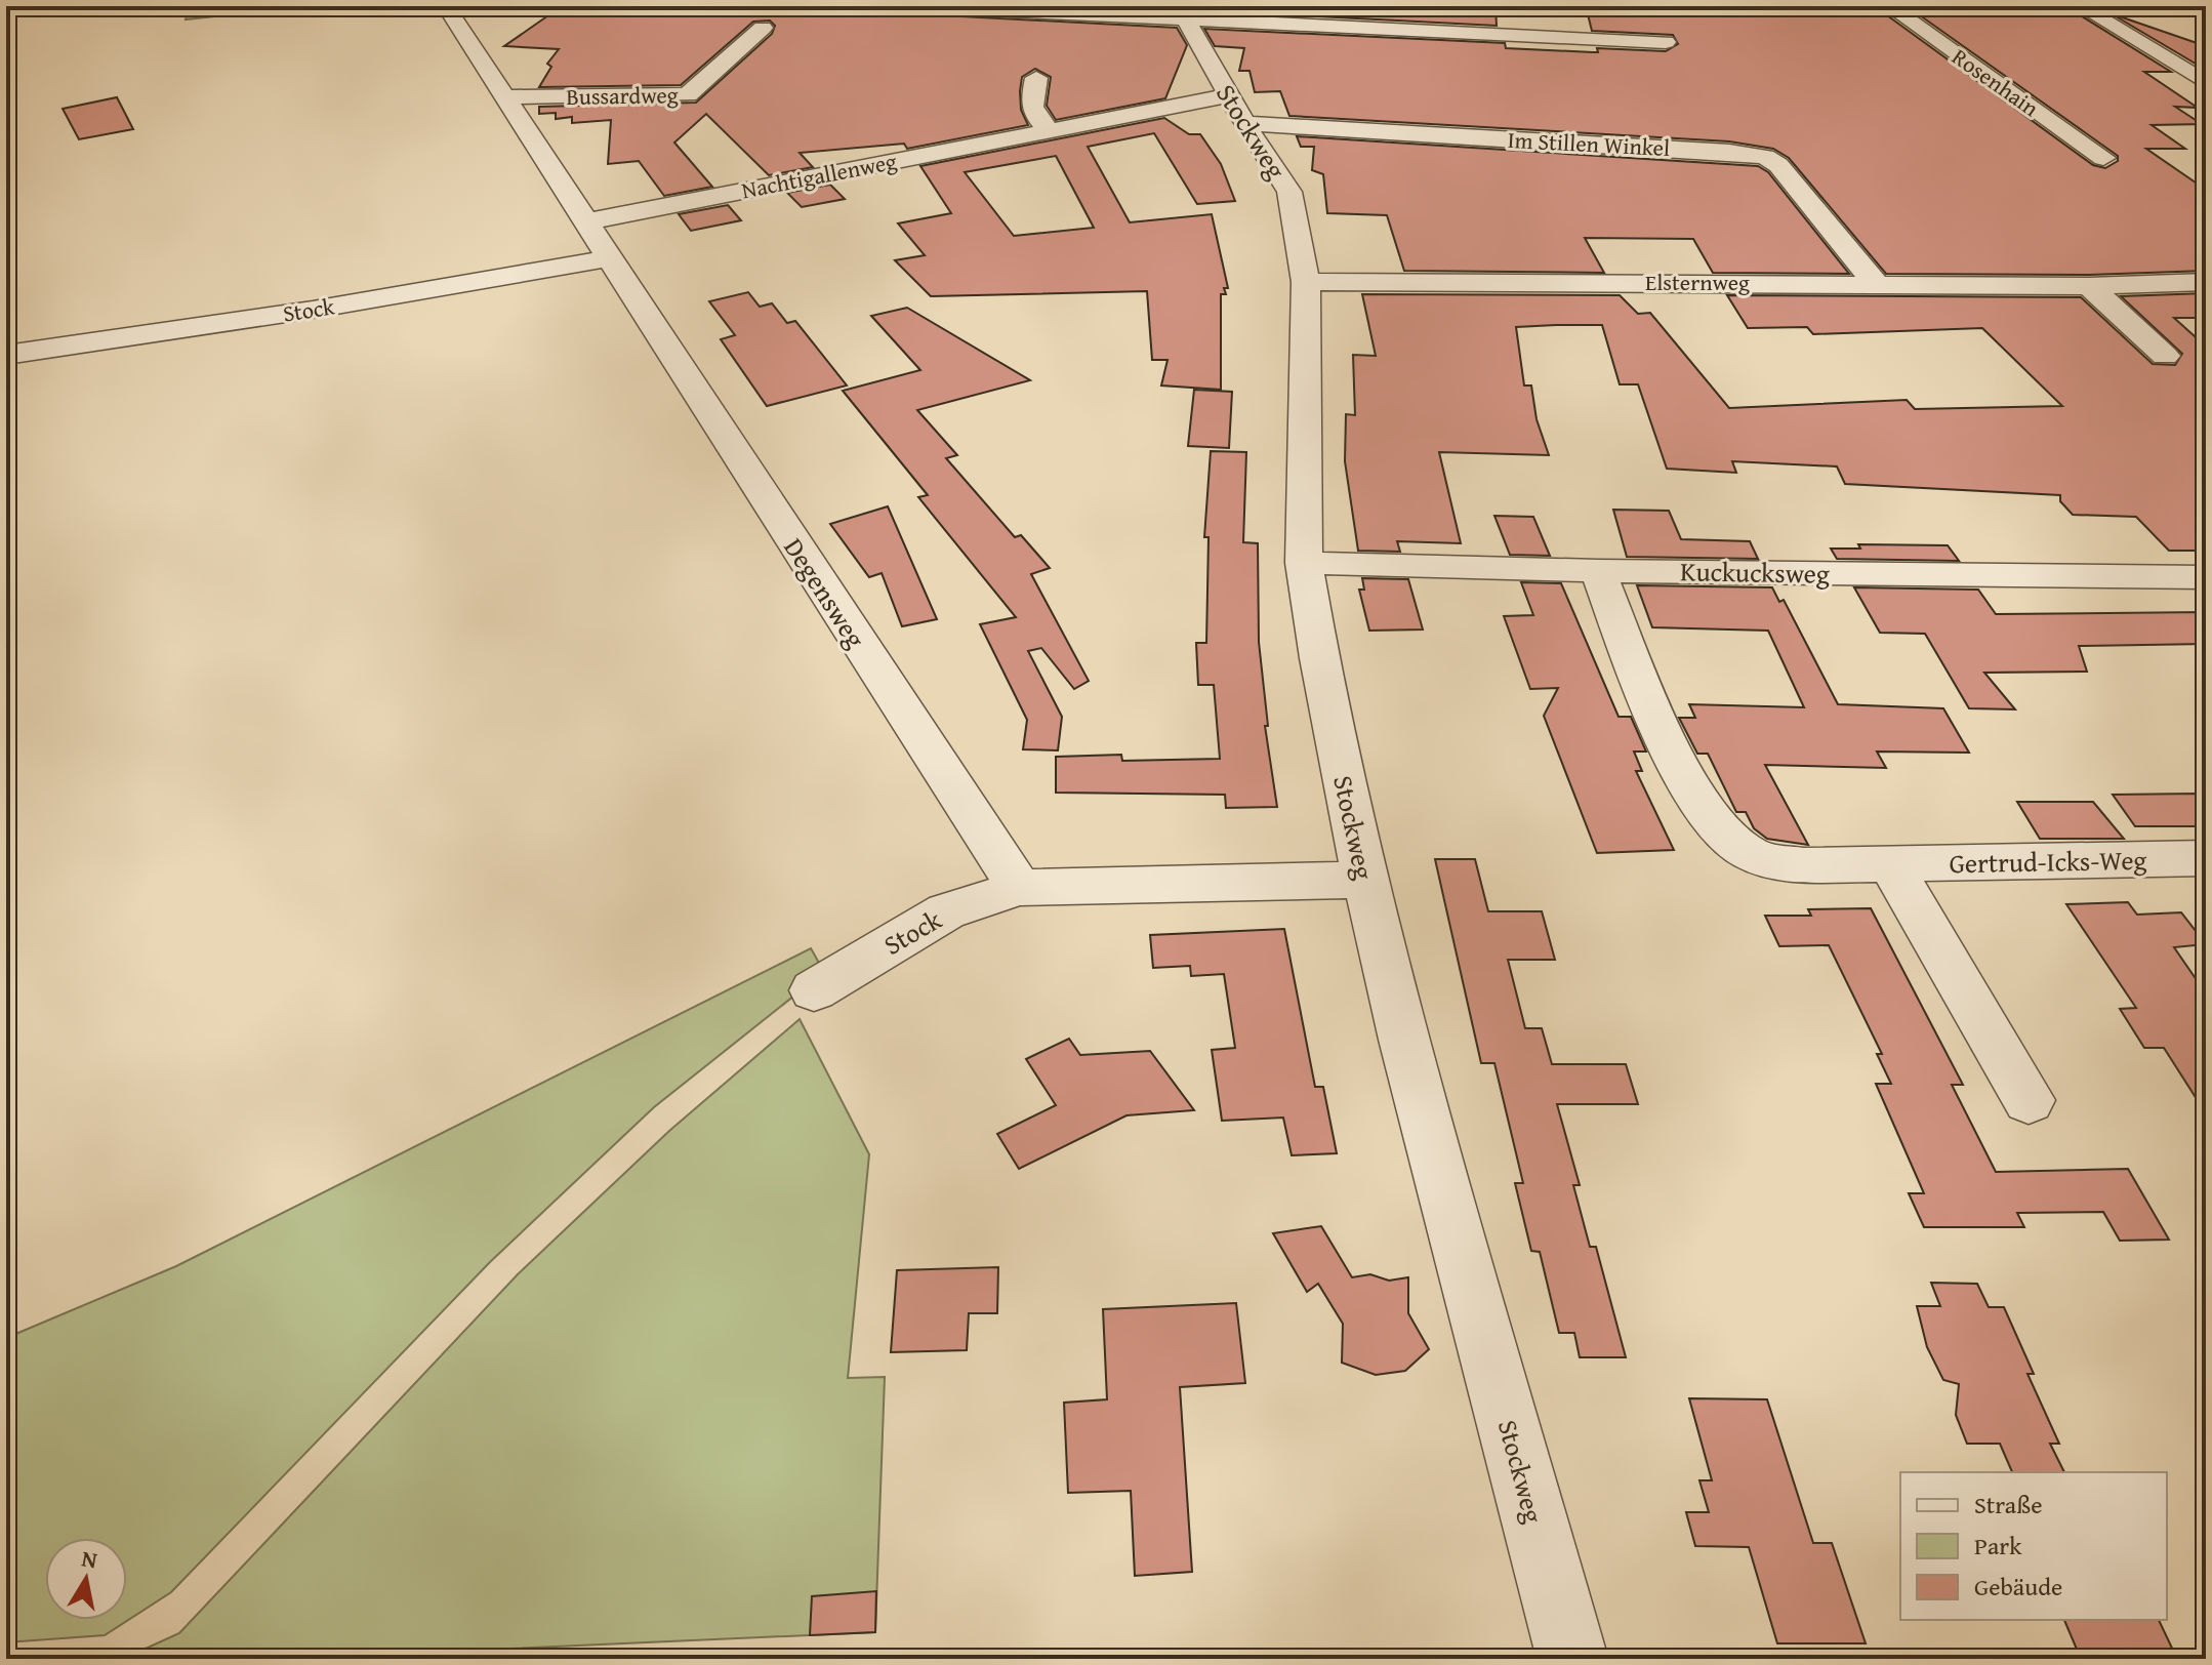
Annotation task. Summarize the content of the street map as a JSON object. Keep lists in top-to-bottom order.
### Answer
{
  "streets": {
    "street": [
      "Rosenhain",
      "Bussardweg",
      "Stockweg",
      "Im Stillen Winkel",
      "Nachtigallenweg",
      "Elsternweg",
      "Stock",
      "Kuckucksweg",
      "Degensweg",
      "Gertrud-Icks-Weg"
    ]
  },
  "crossings": [
    ["Bussardweg", "Degensweg"],
    ["Stockweg", "Im Stillen Winkel"],
    ["Stockweg", "Nachtigallenweg"],
    ["Stockweg", "Elsternweg"],
    ["Stockweg", "Kuckucksweg"],
    ["Im Stillen Winkel", "Elsternweg"],
    ["Nachtigallenweg", "Degensweg"],
    ["Stock", "Degensweg"],
    ["Kuckucksweg", "Gertrud-Icks-Weg"]
  ],
  "legend": ["Straße", "Park", "Gebäude"],
  "north": "top"
}
